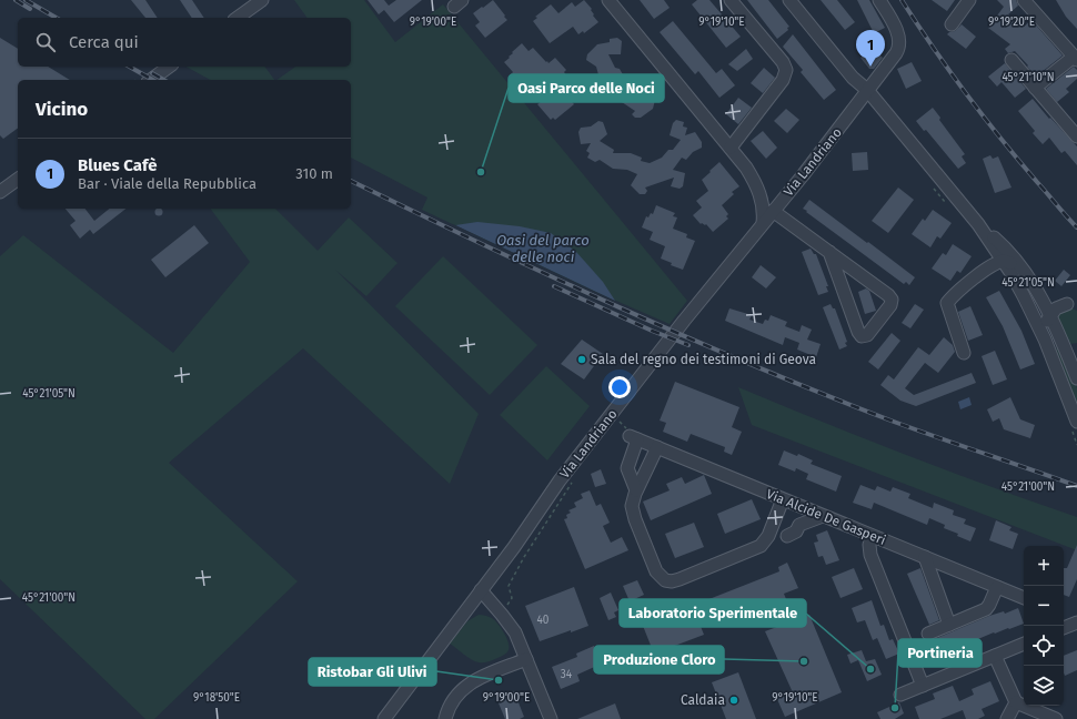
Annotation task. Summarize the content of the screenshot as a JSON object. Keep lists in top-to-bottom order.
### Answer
{
  "streets": {
    "street": ["Via Landriano", "Via Alcide De Gasperi"]
  },
  "water": ["Oasi del parco delle noci"],
  "places": [
    "Oasi Parco delle Noci",
    "Sala del regno dei testimoni di Geova",
    "Produzione Cloro",
    "Laboratorio Sperimentale",
    "Ristobar Gli Ulivi",
    "Caldaia",
    "Portineria"
  ],
  "house_numbers": ["40", "34"],
  "page": {
    "search": "Cerca qui",
    "pins": "1",
    "heading": "Vicino",
    "list": [
      {
        "mark": "1",
        "name": "Blues Cafè",
        "note": "Bar · Viale della Repubblica",
        "value": "310 m"
      }
    ],
    "map_buttons": ["+", "−"]
  },
  "coordinates": [
    "9°19'00\"E",
    "9°19'10\"E",
    "9°19'20\"E",
    "45°21'10\"N",
    "45°21'05\"N",
    "45°21'00\"N",
    "9°18'50\"E"
  ]
}
